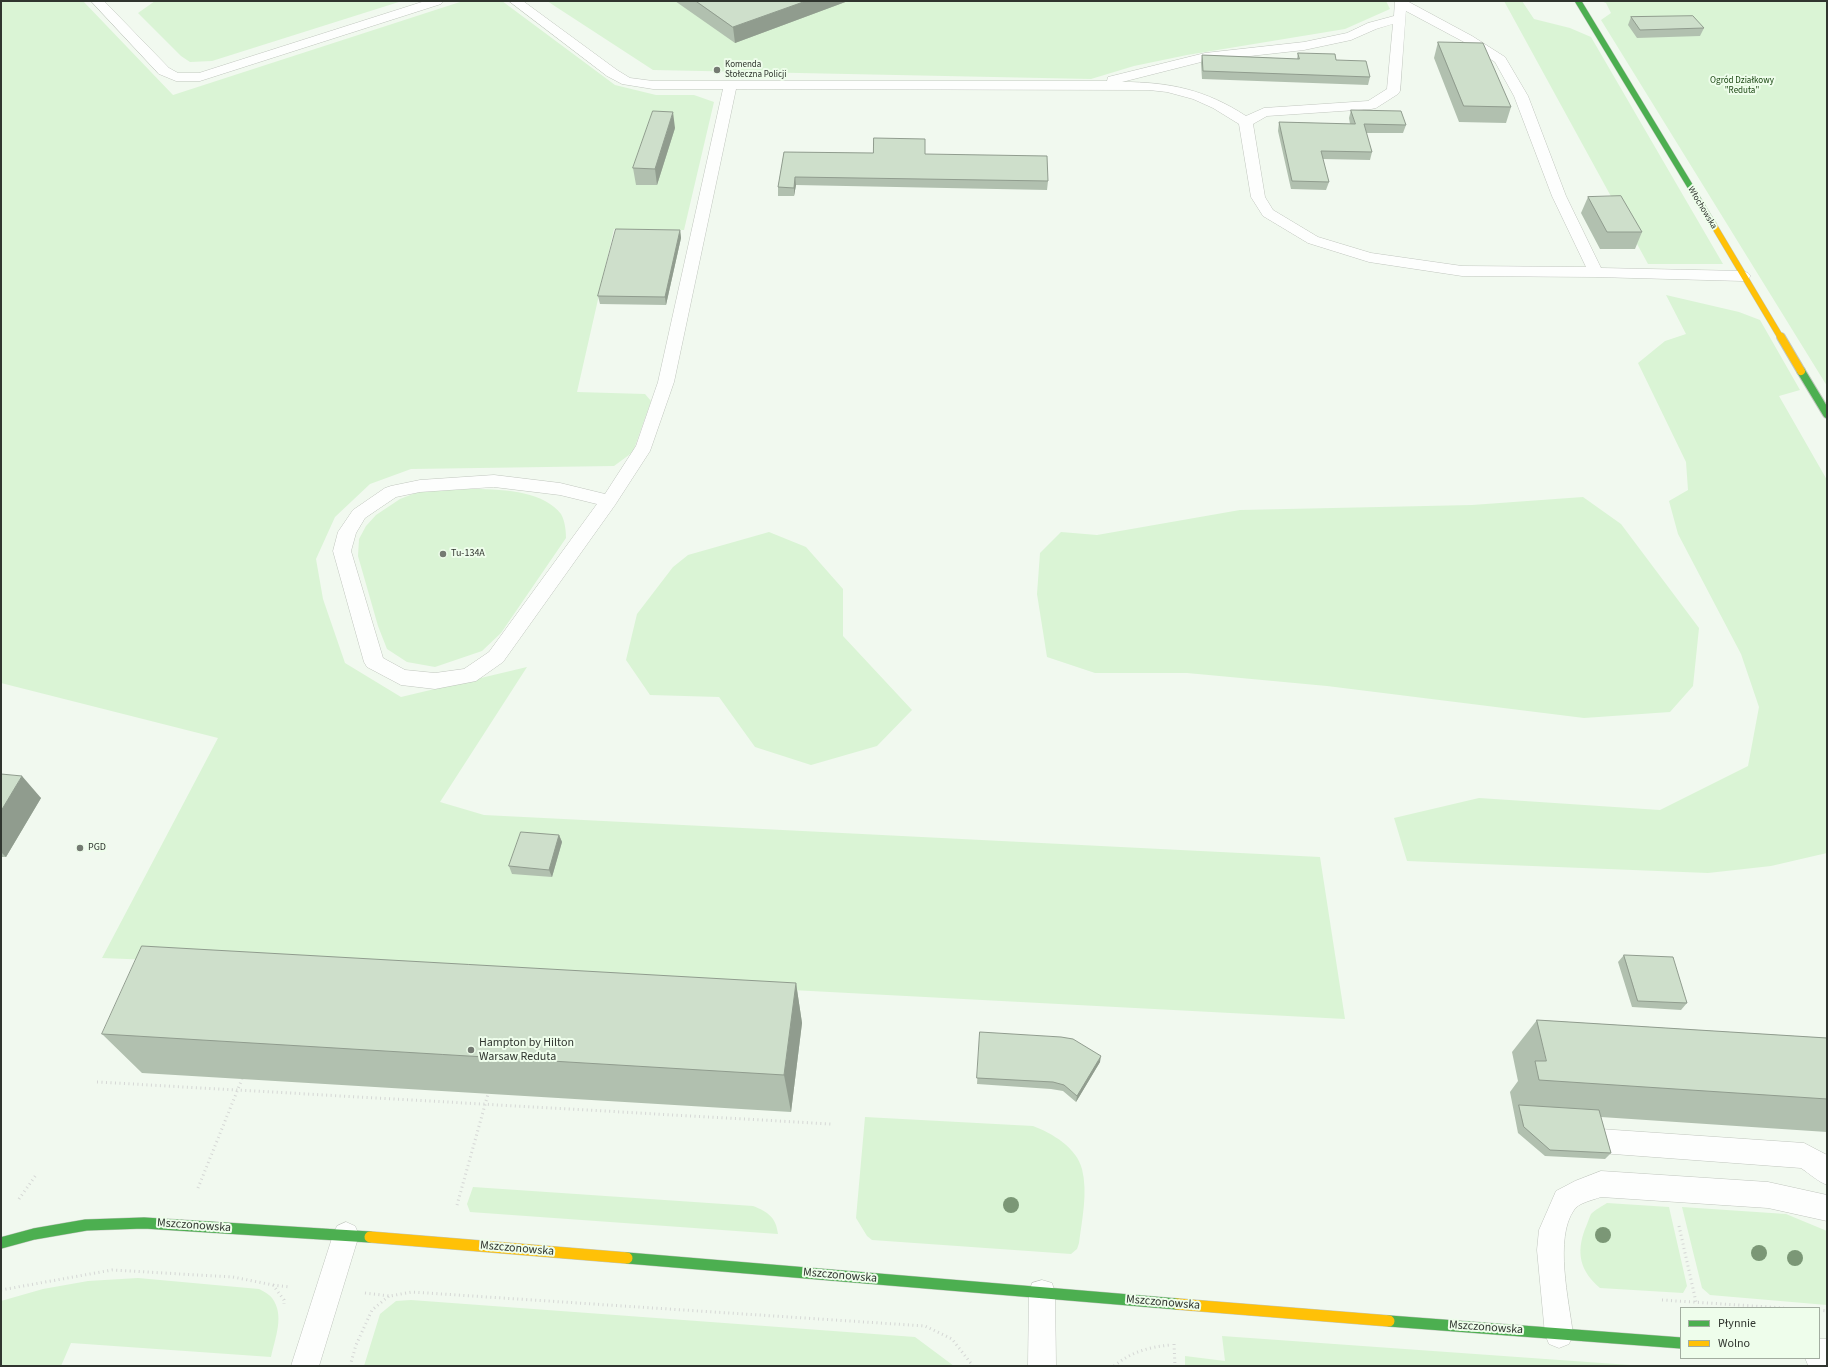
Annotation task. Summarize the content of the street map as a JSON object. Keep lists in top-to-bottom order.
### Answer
{
  "streets": {
    "street": ["Włochowska", "Mszczonowska"]
  },
  "parks": ["Ogród Działkowy \"Reduta\""],
  "places": [
    "Komenda Stołeczna Policji",
    "Tu-134A",
    "PGD",
    "Hampton by Hilton Warsaw Reduta"
  ],
  "legend": ["Płynnie", "Wolno"]
}
